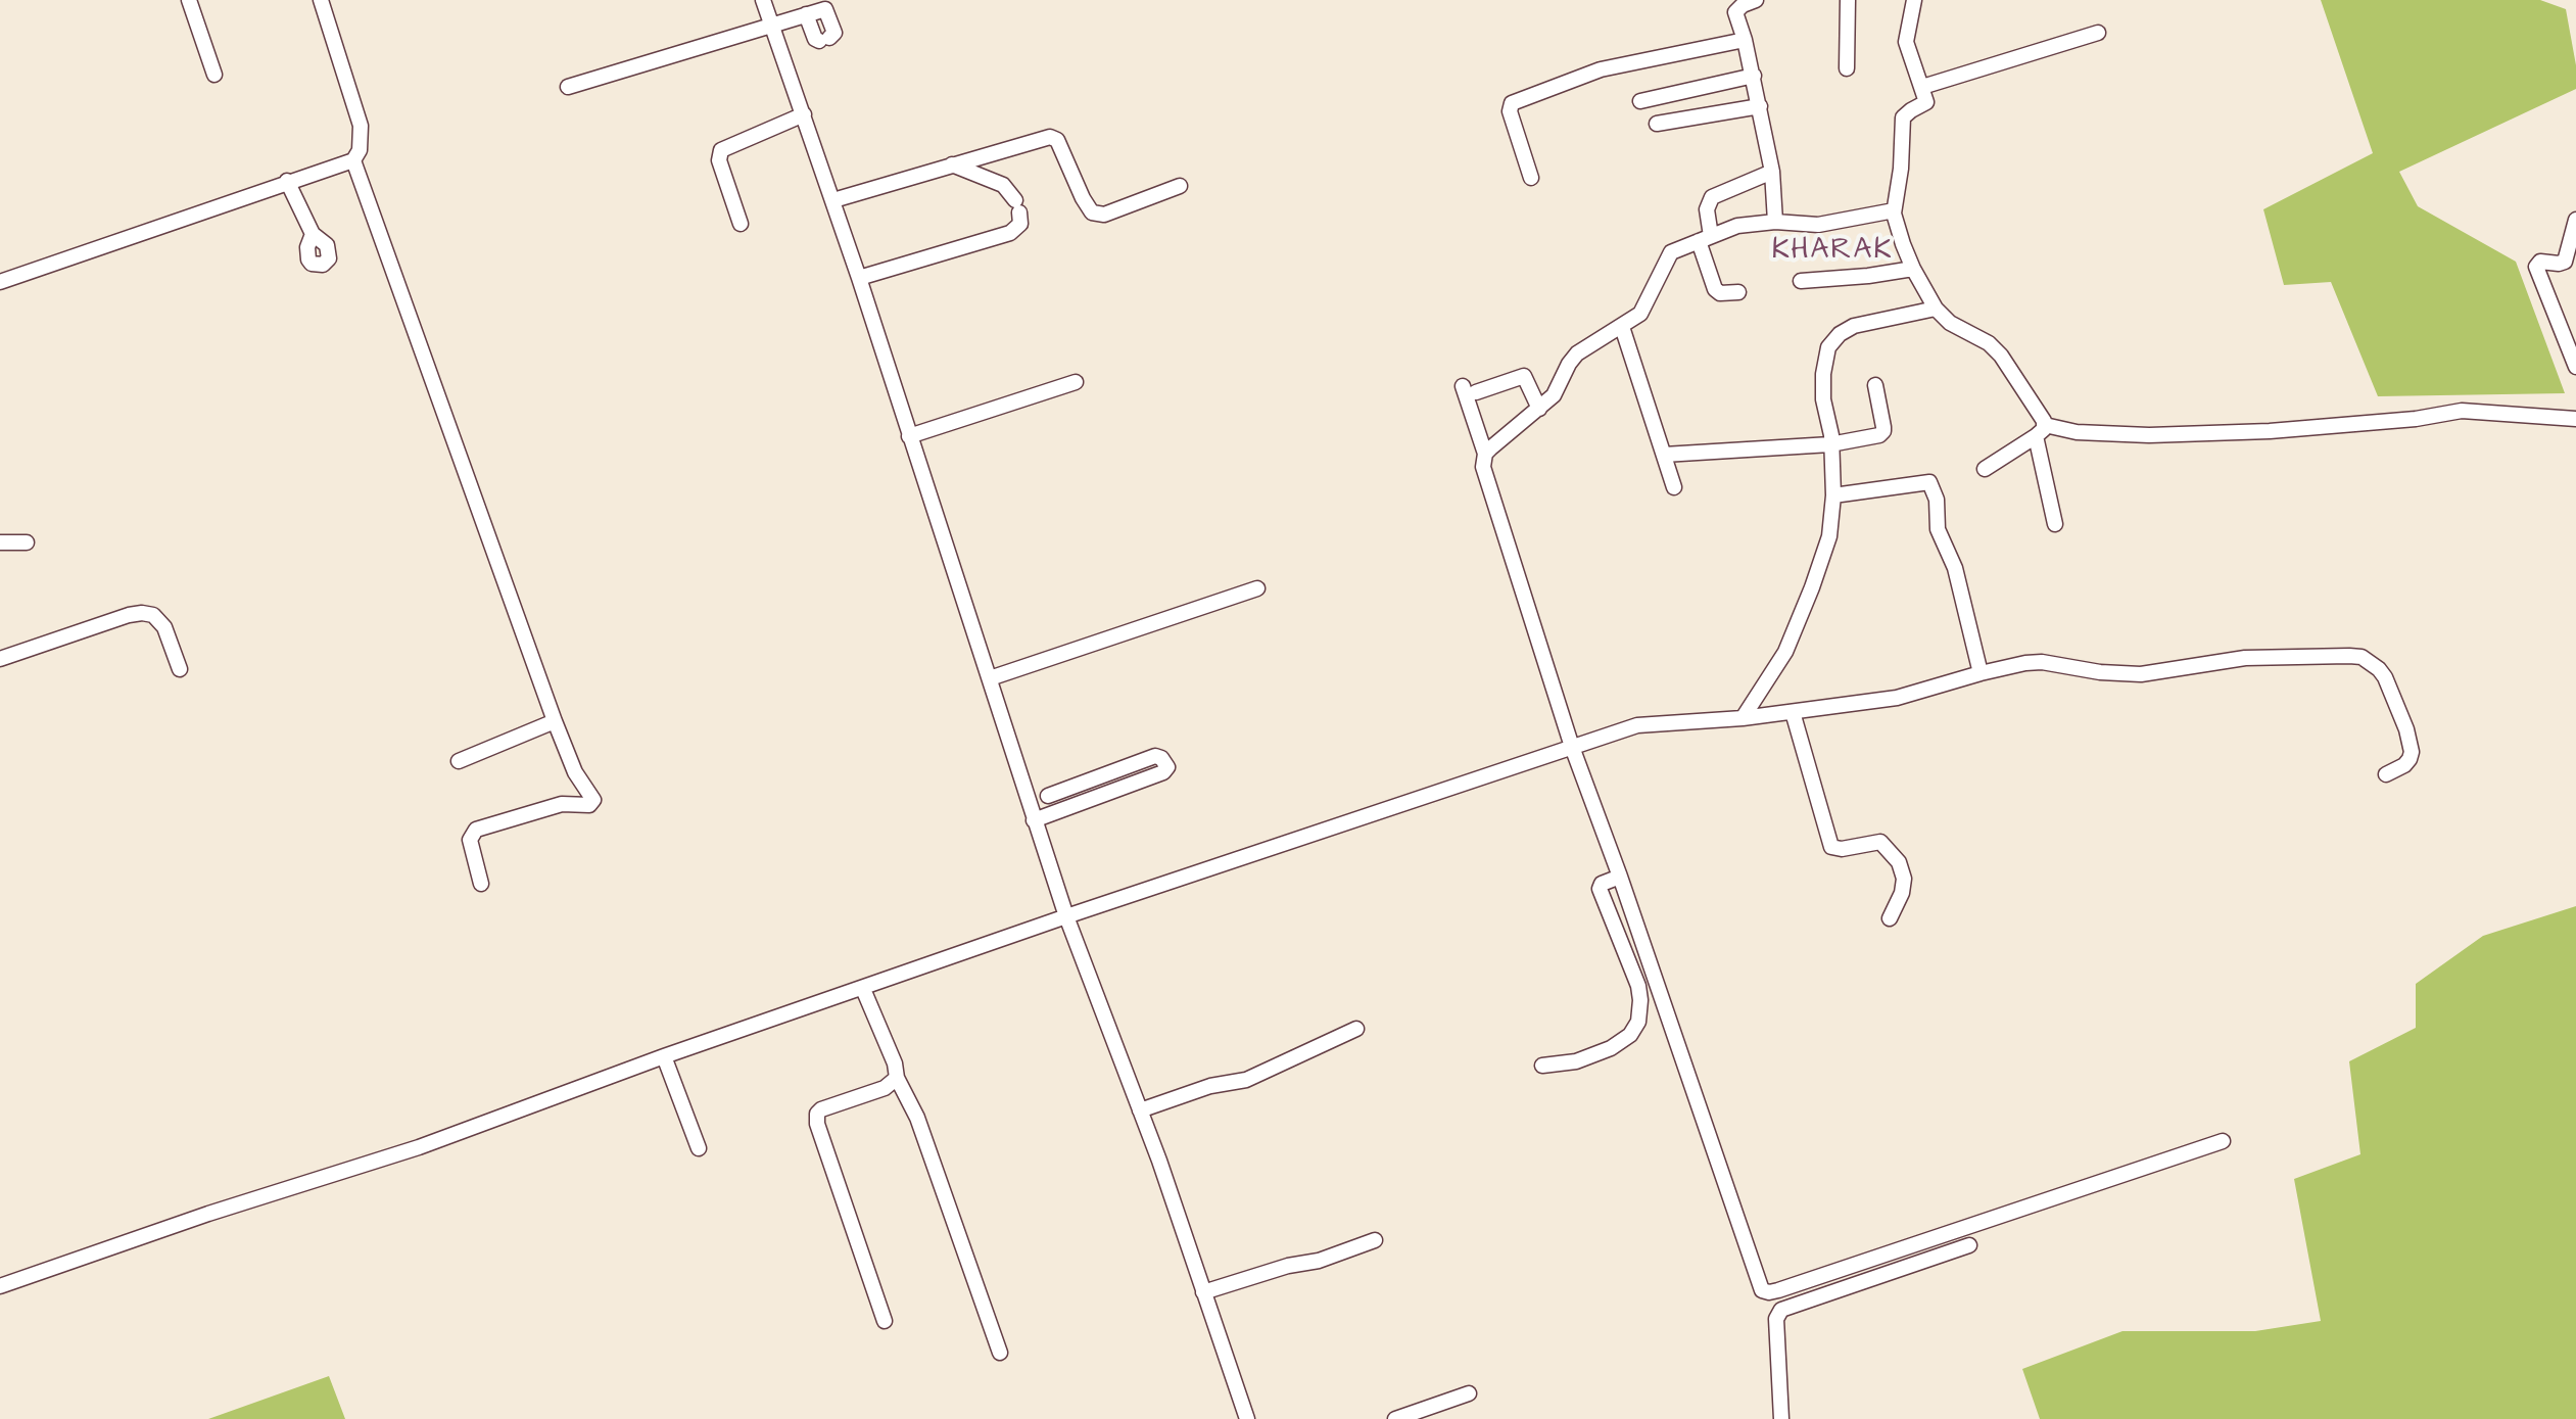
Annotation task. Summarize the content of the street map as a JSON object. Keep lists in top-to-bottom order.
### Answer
{
  "districts": ["KHARAK"]
}
